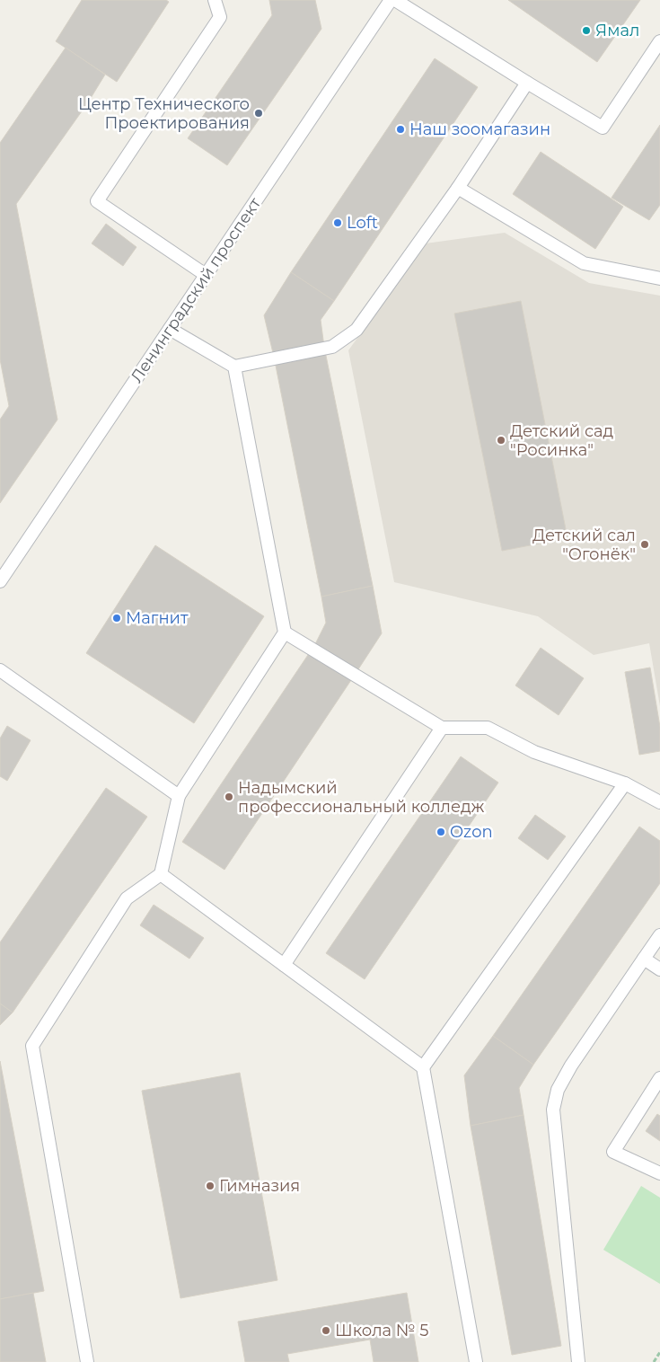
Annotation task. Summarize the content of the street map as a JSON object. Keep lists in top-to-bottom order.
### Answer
{
  "streets": {
    "lane": ["Ленинградский проспект"]
  },
  "places": [
    "Ямал",
    "Центр Технического Проектирования",
    "Наш зоомагазин",
    "Loft",
    "Детский сад \"Росинка\"",
    "Детский сал \"Огонёк\"",
    "Магнит",
    "Надымский профессиональный колледж",
    "Ozon",
    "Гимназия",
    "Школа № 5"
  ]
}
